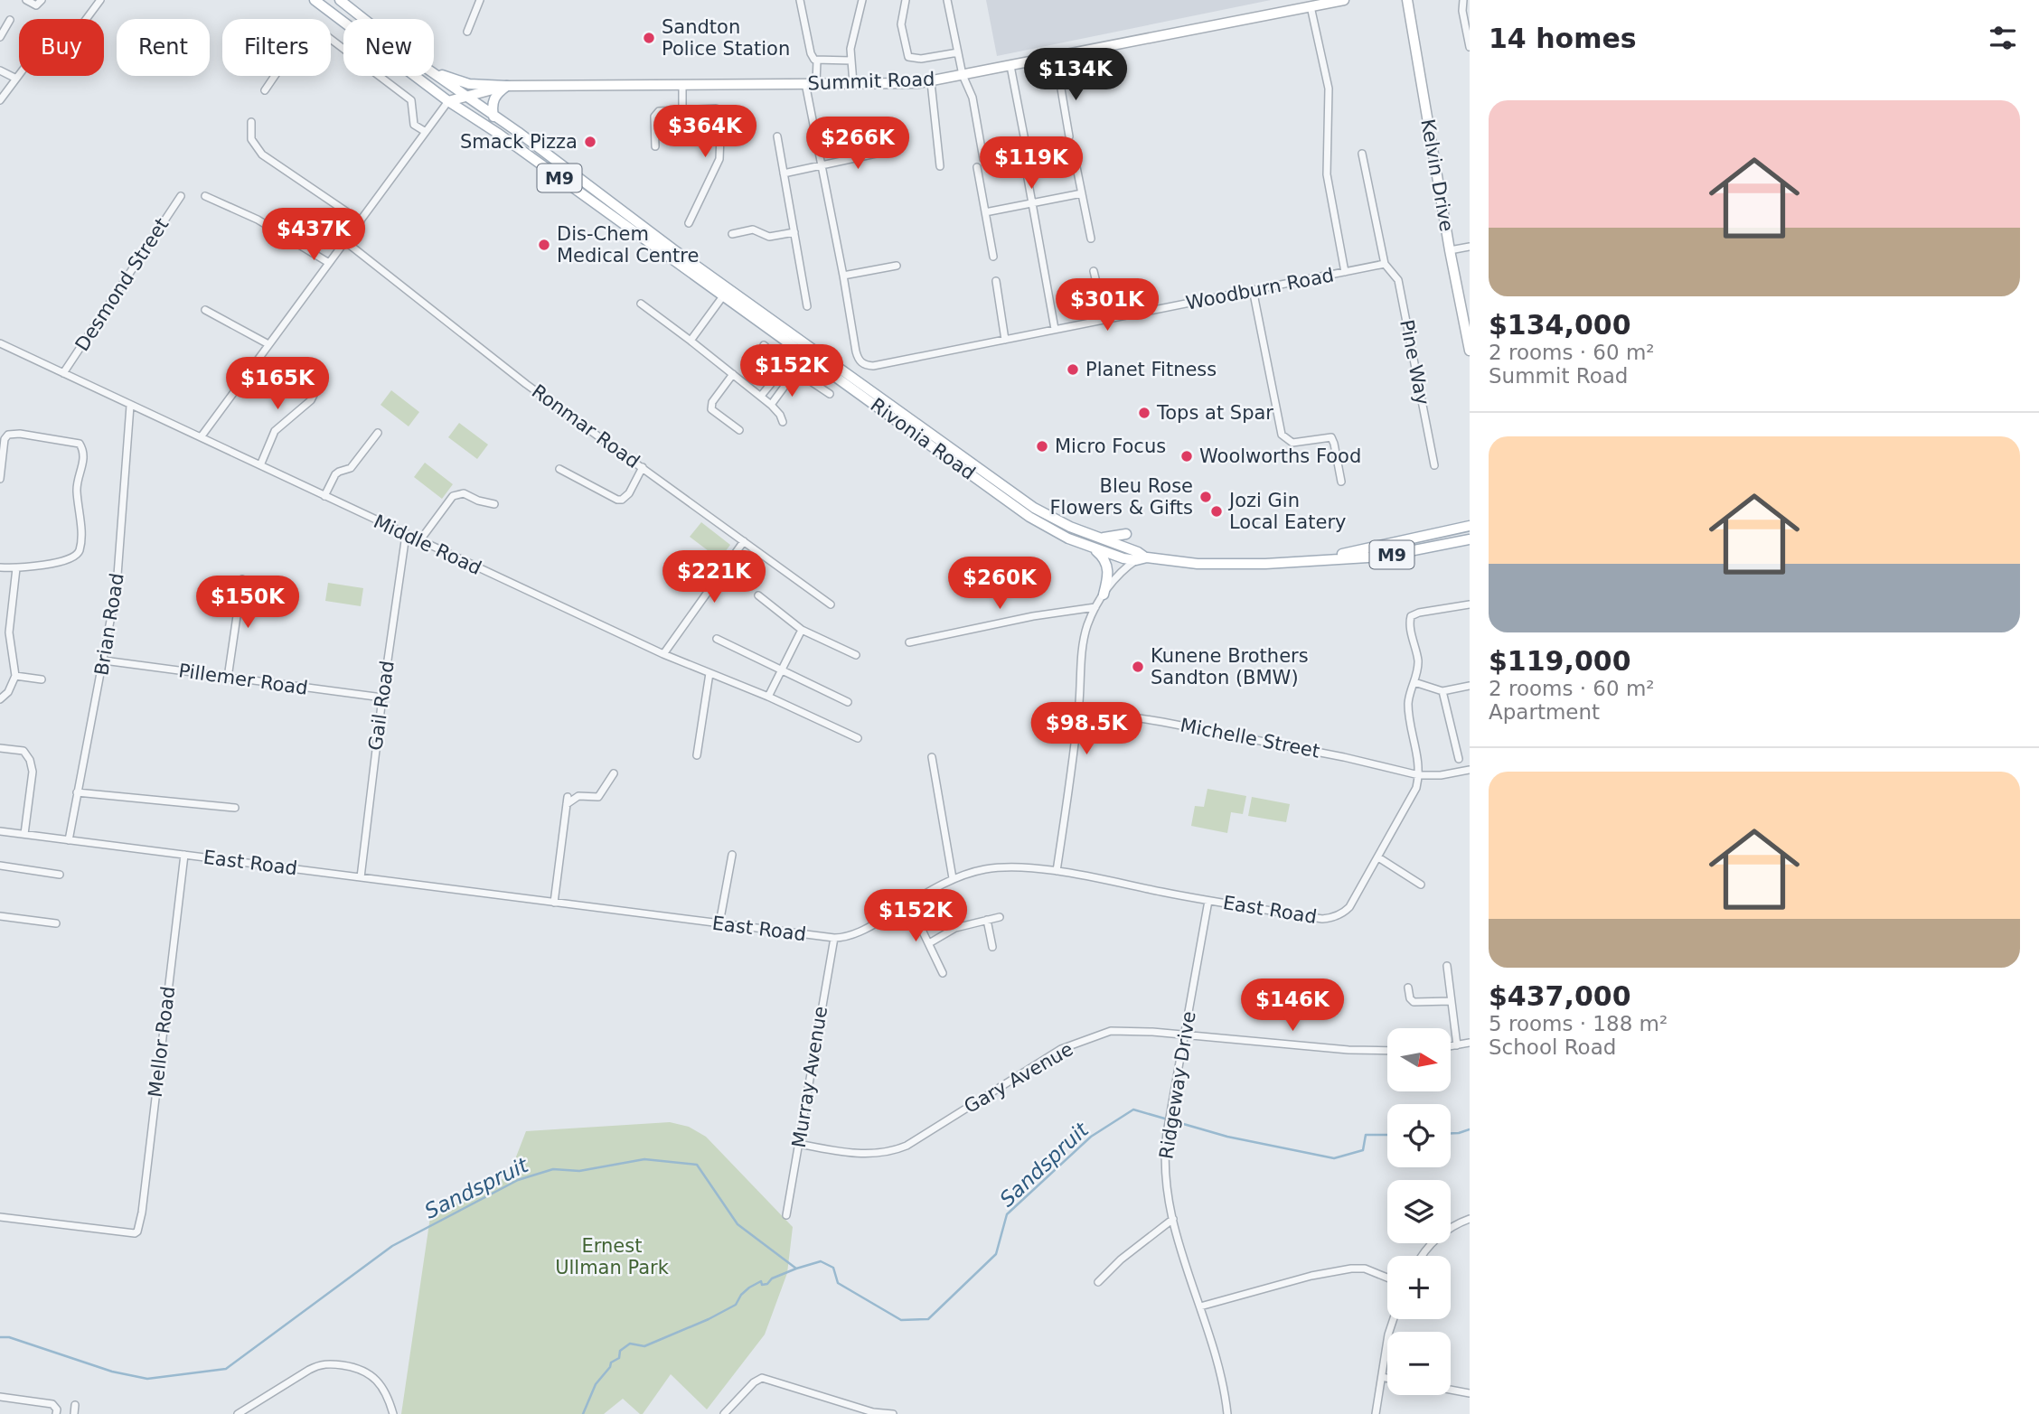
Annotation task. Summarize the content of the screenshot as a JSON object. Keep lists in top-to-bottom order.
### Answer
{
  "streets": {
    "main road": [
      "Summit Road",
      "Kelvin Drive",
      "M9",
      "Rivonia Road"
    ],
    "street": [
      "Desmond Street",
      "Woodburn Road",
      "Pine Way",
      "Ronmar Road",
      "Middle Road",
      "Brian Road",
      "Pillemer Road",
      "Gail Road",
      "Michelle Street",
      "East Road",
      "Mellor Road",
      "Murray Avenue",
      "Gary Avenue",
      "Ridgeway Drive"
    ]
  },
  "crossings": [
    ["Summit Road", "Woodburn Road"],
    ["Summit Road", "Rivonia Road"],
    ["Desmond Street", "Middle Road"],
    ["Woodburn Road", "Pine Way"],
    ["Middle Road", "Brian Road"],
    ["Middle Road", "Gail Road"],
    ["Brian Road", "Pillemer Road"],
    ["Brian Road", "East Road"],
    ["Pillemer Road", "Gail Road"],
    ["Gail Road", "East Road"],
    ["Michelle Street", "East Road"],
    ["East Road", "Mellor Road"],
    ["East Road", "Murray Avenue"],
    ["East Road", "Ridgeway Drive"],
    ["Murray Avenue", "Gary Avenue"],
    ["Gary Avenue", "Ridgeway Drive"]
  ],
  "water": ["Sandspruit"],
  "parks": ["Ernest Ullman Park"],
  "places": [
    "Sandton Police Station",
    "Smack Pizza",
    "Dis-Chem Medical Centre",
    "Planet Fitness",
    "Tops at Spar",
    "Micro Focus",
    "Woolworths Food",
    "Bleu Rose Flowers & Gifts",
    "Jozi Gin Local Eatery",
    "Kunene Brothers Sandton (BMW)"
  ],
  "north": "right",
  "page": {
    "heading": "14 homes",
    "chip": [
      "Buy",
      "Rent",
      "Filters",
      "New"
    ],
    "price": [
      "$134K",
      "$364K",
      "$266K",
      "$119K",
      "$437K",
      "$301K",
      "$152K",
      "$165K",
      "$221K",
      "$260K",
      "$150K",
      "$98.5K",
      "$152K",
      "$146K"
    ],
    "list": [
      {
        "name": "$134,000",
        "note": "2 rooms · 60 m² · Summit Road"
      },
      {
        "name": "$119,000",
        "note": "2 rooms · 60 m² · Apartment"
      },
      {
        "name": "$437,000",
        "note": "5 rooms · 188 m² · School Road"
      }
    ],
    "map_buttons": ["+", "−"]
  }
}
